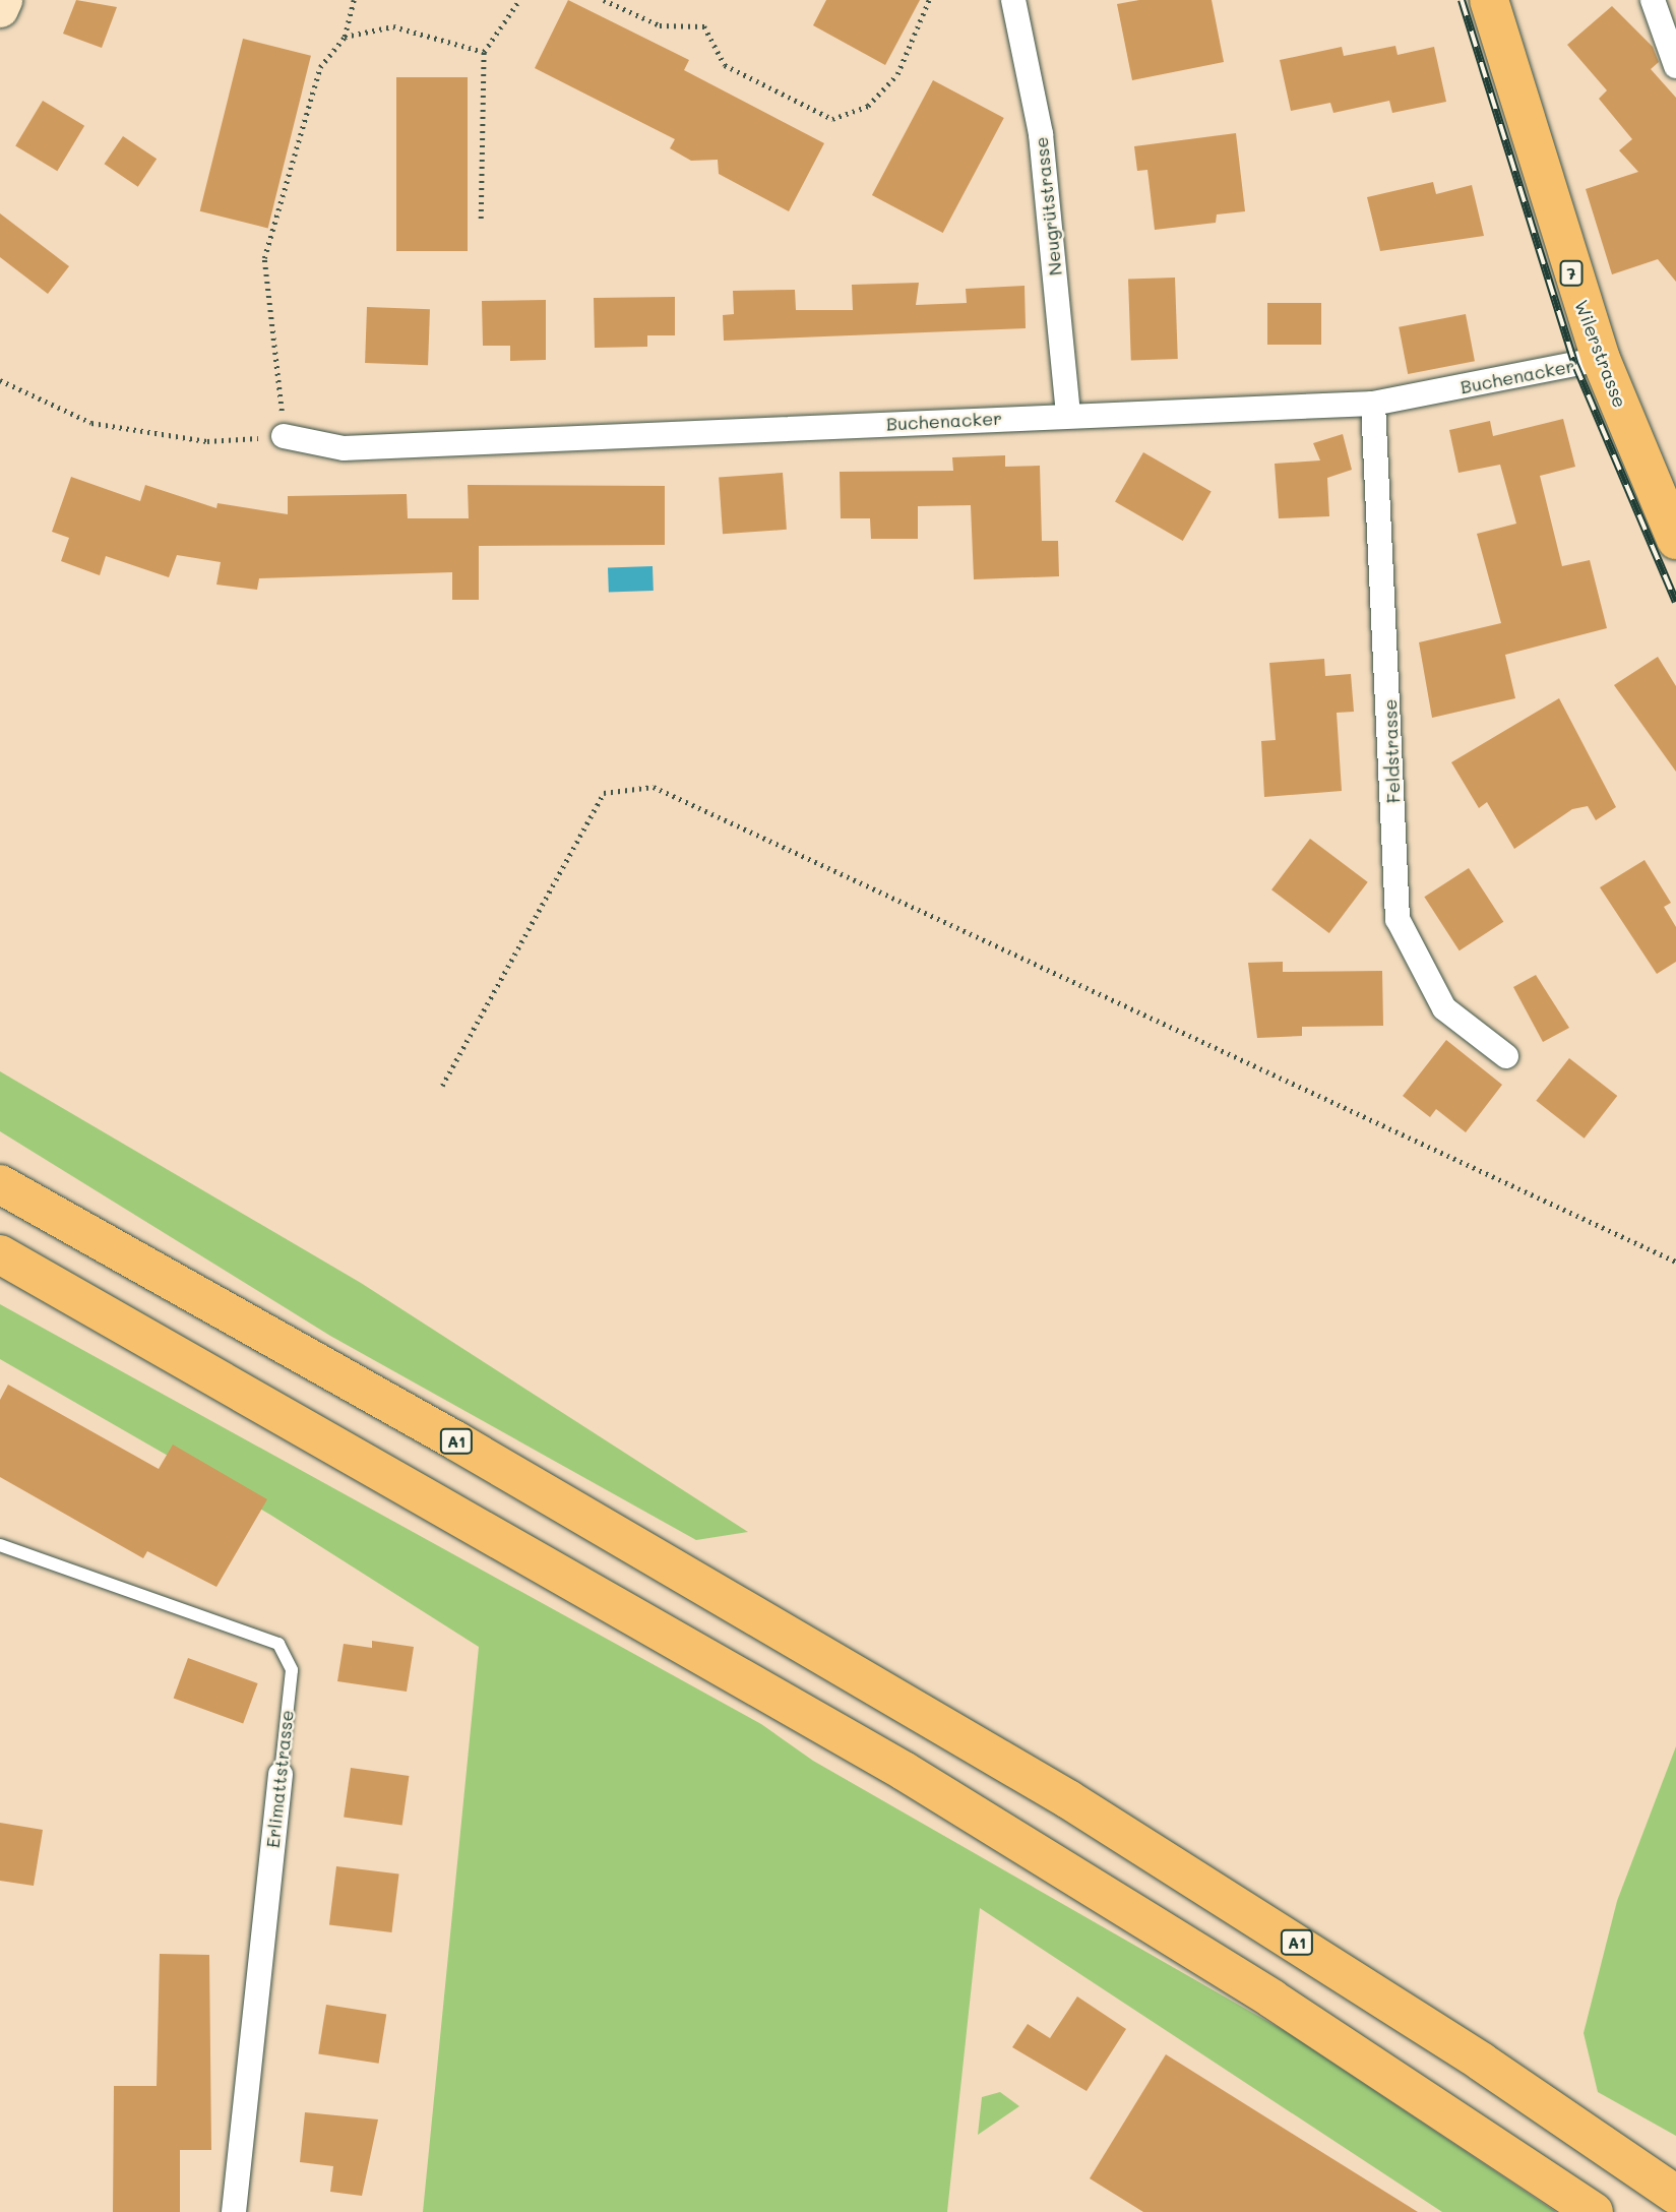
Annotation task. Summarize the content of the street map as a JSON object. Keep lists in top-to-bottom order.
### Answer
{
  "streets": {
    "main road": ["7", "Wilerstrasse", "A1"],
    "street": [
      "Neugrütstrasse",
      "Buchenacker",
      "Feldstrasse",
      "Erlimattstrasse"
    ]
  },
  "crossings": [
    ["Neugrütstrasse", "Buchenacker"],
    ["Wilerstrasse", "Buchenacker"],
    ["Buchenacker", "Feldstrasse"]
  ]
}
